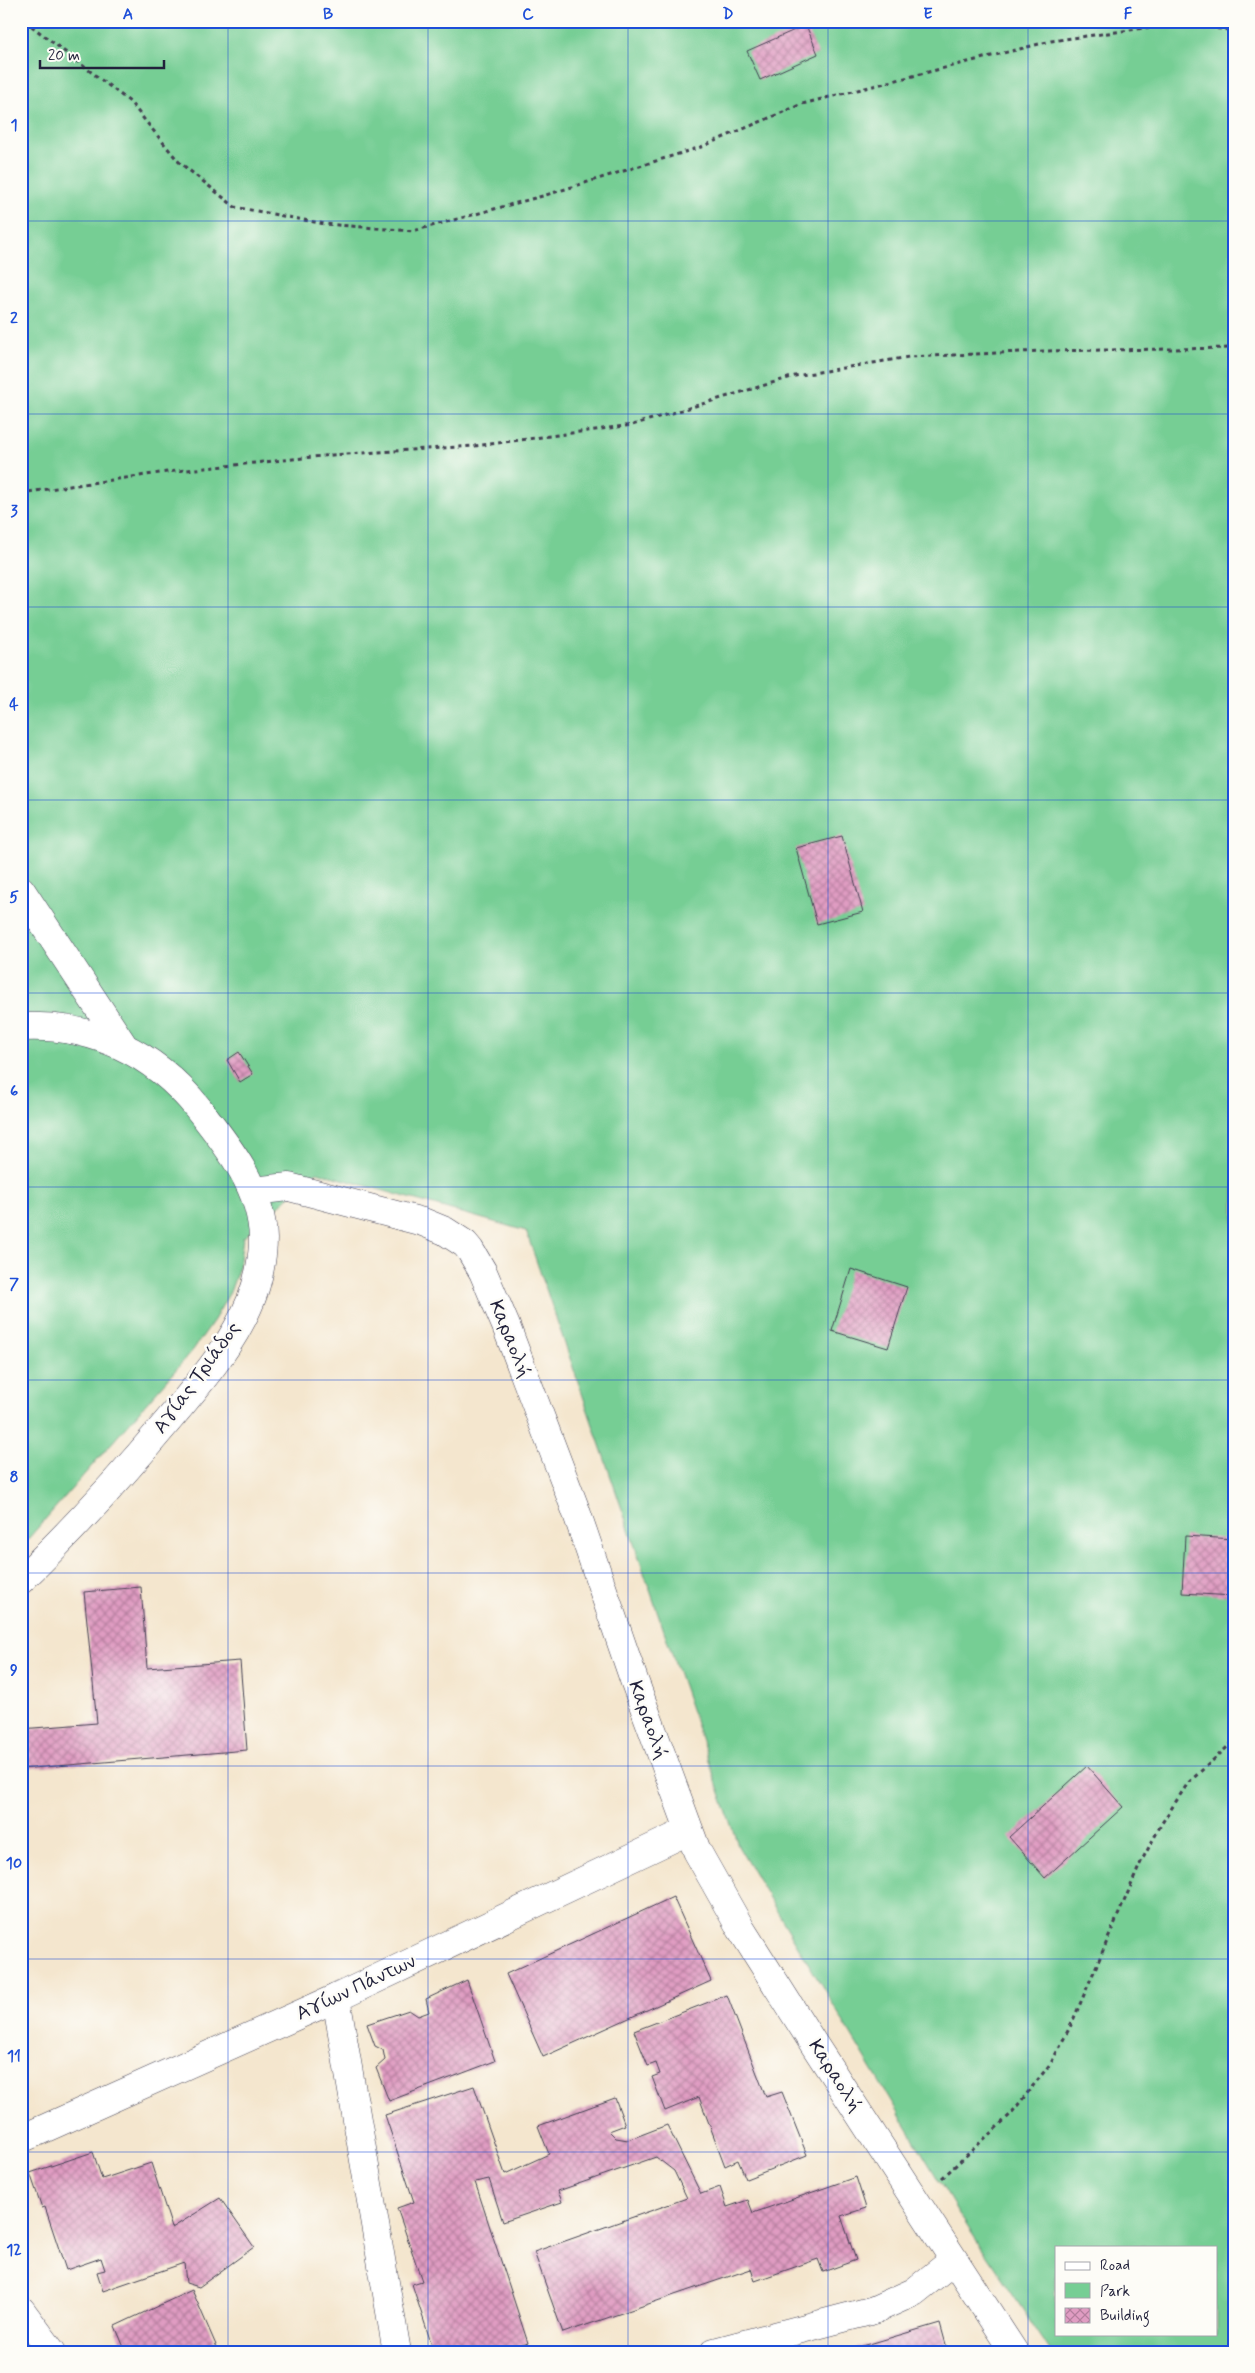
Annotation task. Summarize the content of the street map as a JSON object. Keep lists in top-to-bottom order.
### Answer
{
  "streets": {
    "street": ["Καραολή", "Αγίας Τριάδος", "Αγίων Πάντων"]
  },
  "crossings": [
    ["Καραολή", "Αγίας Τριάδος"],
    ["Καραολή", "Αγίων Πάντων"]
  ],
  "legend": ["Road", "Park", "Building"],
  "scale_bar": "20 m",
  "grid": {
    "columns": [
      "A",
      "B",
      "C",
      "D",
      "E",
      "F"
    ],
    "rows": [
      "1",
      "2",
      "3",
      "4",
      "5",
      "6",
      "7",
      "8",
      "9",
      "10",
      "11",
      "12"
    ]
  }
}
